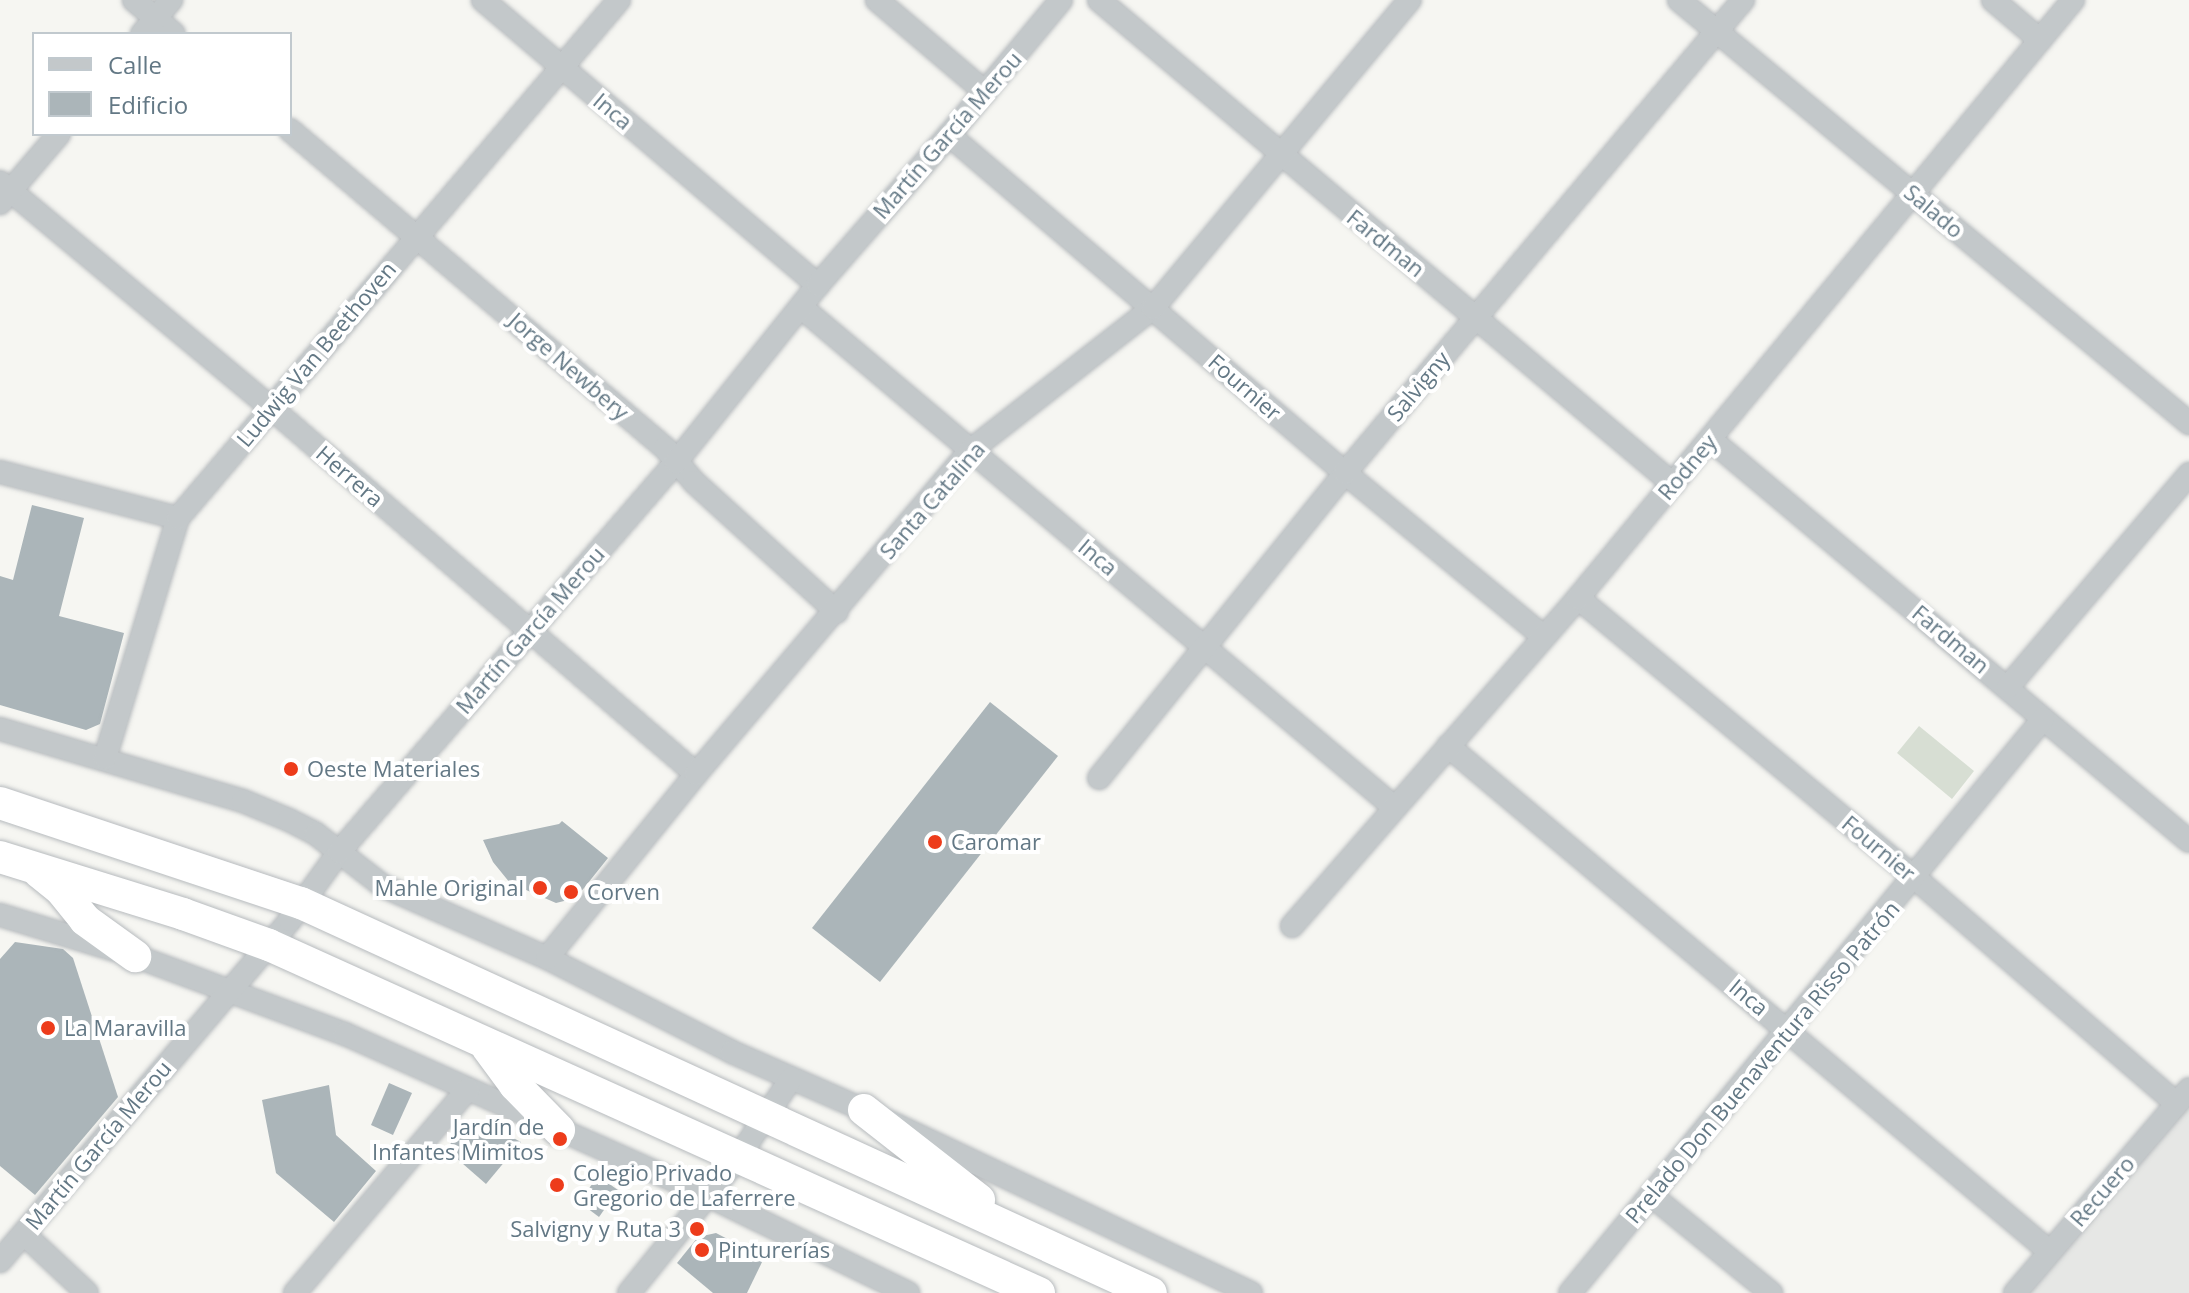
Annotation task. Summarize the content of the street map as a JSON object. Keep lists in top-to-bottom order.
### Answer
{
  "streets": {
    "street": [
      "Inca",
      "Martín García Merou",
      "Salado",
      "Fardman",
      "Ludwig Van Beethoven",
      "Jorge Newbery",
      "Salvigny",
      "Fournier",
      "Rodney",
      "Herrera",
      "Santa Catalina",
      "Prelado Don Buenaventura Risso Patrón",
      "Recuero"
    ]
  },
  "crossings": [
    ["Inca", "Martín García Merou"],
    ["Inca", "Ludwig Van Beethoven"],
    ["Inca", "Salvigny"],
    ["Inca", "Rodney"],
    ["Inca", "Santa Catalina"],
    ["Inca", "Prelado Don Buenaventura Risso Patrón"],
    ["Inca", "Recuero"],
    ["Martín García Merou", "Jorge Newbery"],
    ["Martín García Merou", "Fournier"],
    ["Martín García Merou", "Herrera"],
    ["Salado", "Salvigny"],
    ["Salado", "Rodney"],
    ["Fardman", "Salvigny"],
    ["Fardman", "Rodney"],
    ["Fardman", "Santa Catalina"],
    ["Fardman", "Prelado Don Buenaventura Risso Patrón"],
    ["Ludwig Van Beethoven", "Jorge Newbery"],
    ["Ludwig Van Beethoven", "Herrera"],
    ["Jorge Newbery", "Santa Catalina"],
    ["Salvigny", "Fournier"],
    ["Fournier", "Rodney"],
    ["Fournier", "Santa Catalina"],
    ["Fournier", "Prelado Don Buenaventura Risso Patrón"],
    ["Fournier", "Recuero"],
    ["Herrera", "Santa Catalina"]
  ],
  "places": [
    "Oeste Materiales",
    "Caromar",
    "Mahle Original",
    "Corven",
    "La Maravilla",
    "Jardín de Infantes Mimitos",
    "Colegio Privado Gregorio de Laferrere",
    "Salvigny y Ruta 3",
    "Pinturerías"
  ],
  "legend": ["Calle", "Edificio"]
}
